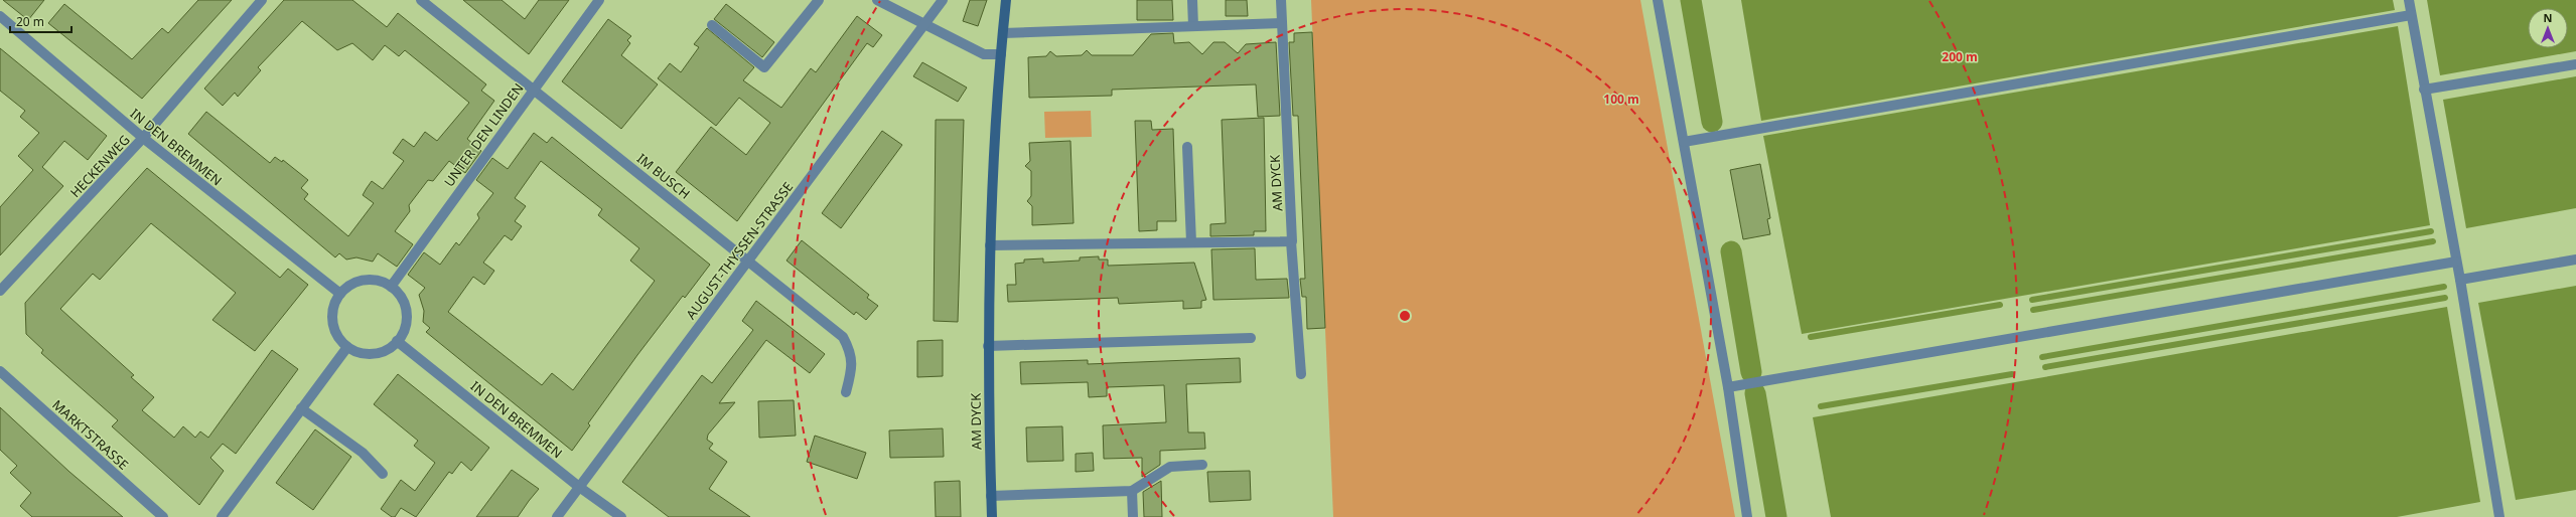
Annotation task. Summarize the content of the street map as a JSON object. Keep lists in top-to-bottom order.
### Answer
{
  "streets": {
    "main road": ["AM DYCK"],
    "street": [
      "UNTER DEN LINDEN",
      "IN DEN BREMMEN",
      "HECKENWEG",
      "IM BUSCH",
      "AUGUST-THYSSEN-STRASSE",
      "MARKTSTRASSE"
    ]
  },
  "crossings": [
    ["UNTER DEN LINDEN", "IN DEN BREMMEN"],
    ["UNTER DEN LINDEN", "IM BUSCH"],
    ["IN DEN BREMMEN", "HECKENWEG"],
    ["IN DEN BREMMEN", "AUGUST-THYSSEN-STRASSE"],
    ["IM BUSCH", "AUGUST-THYSSEN-STRASSE"]
  ],
  "scale_bar": "20 m",
  "north": "top",
  "rings": ["200 m", "100 m"]
}
